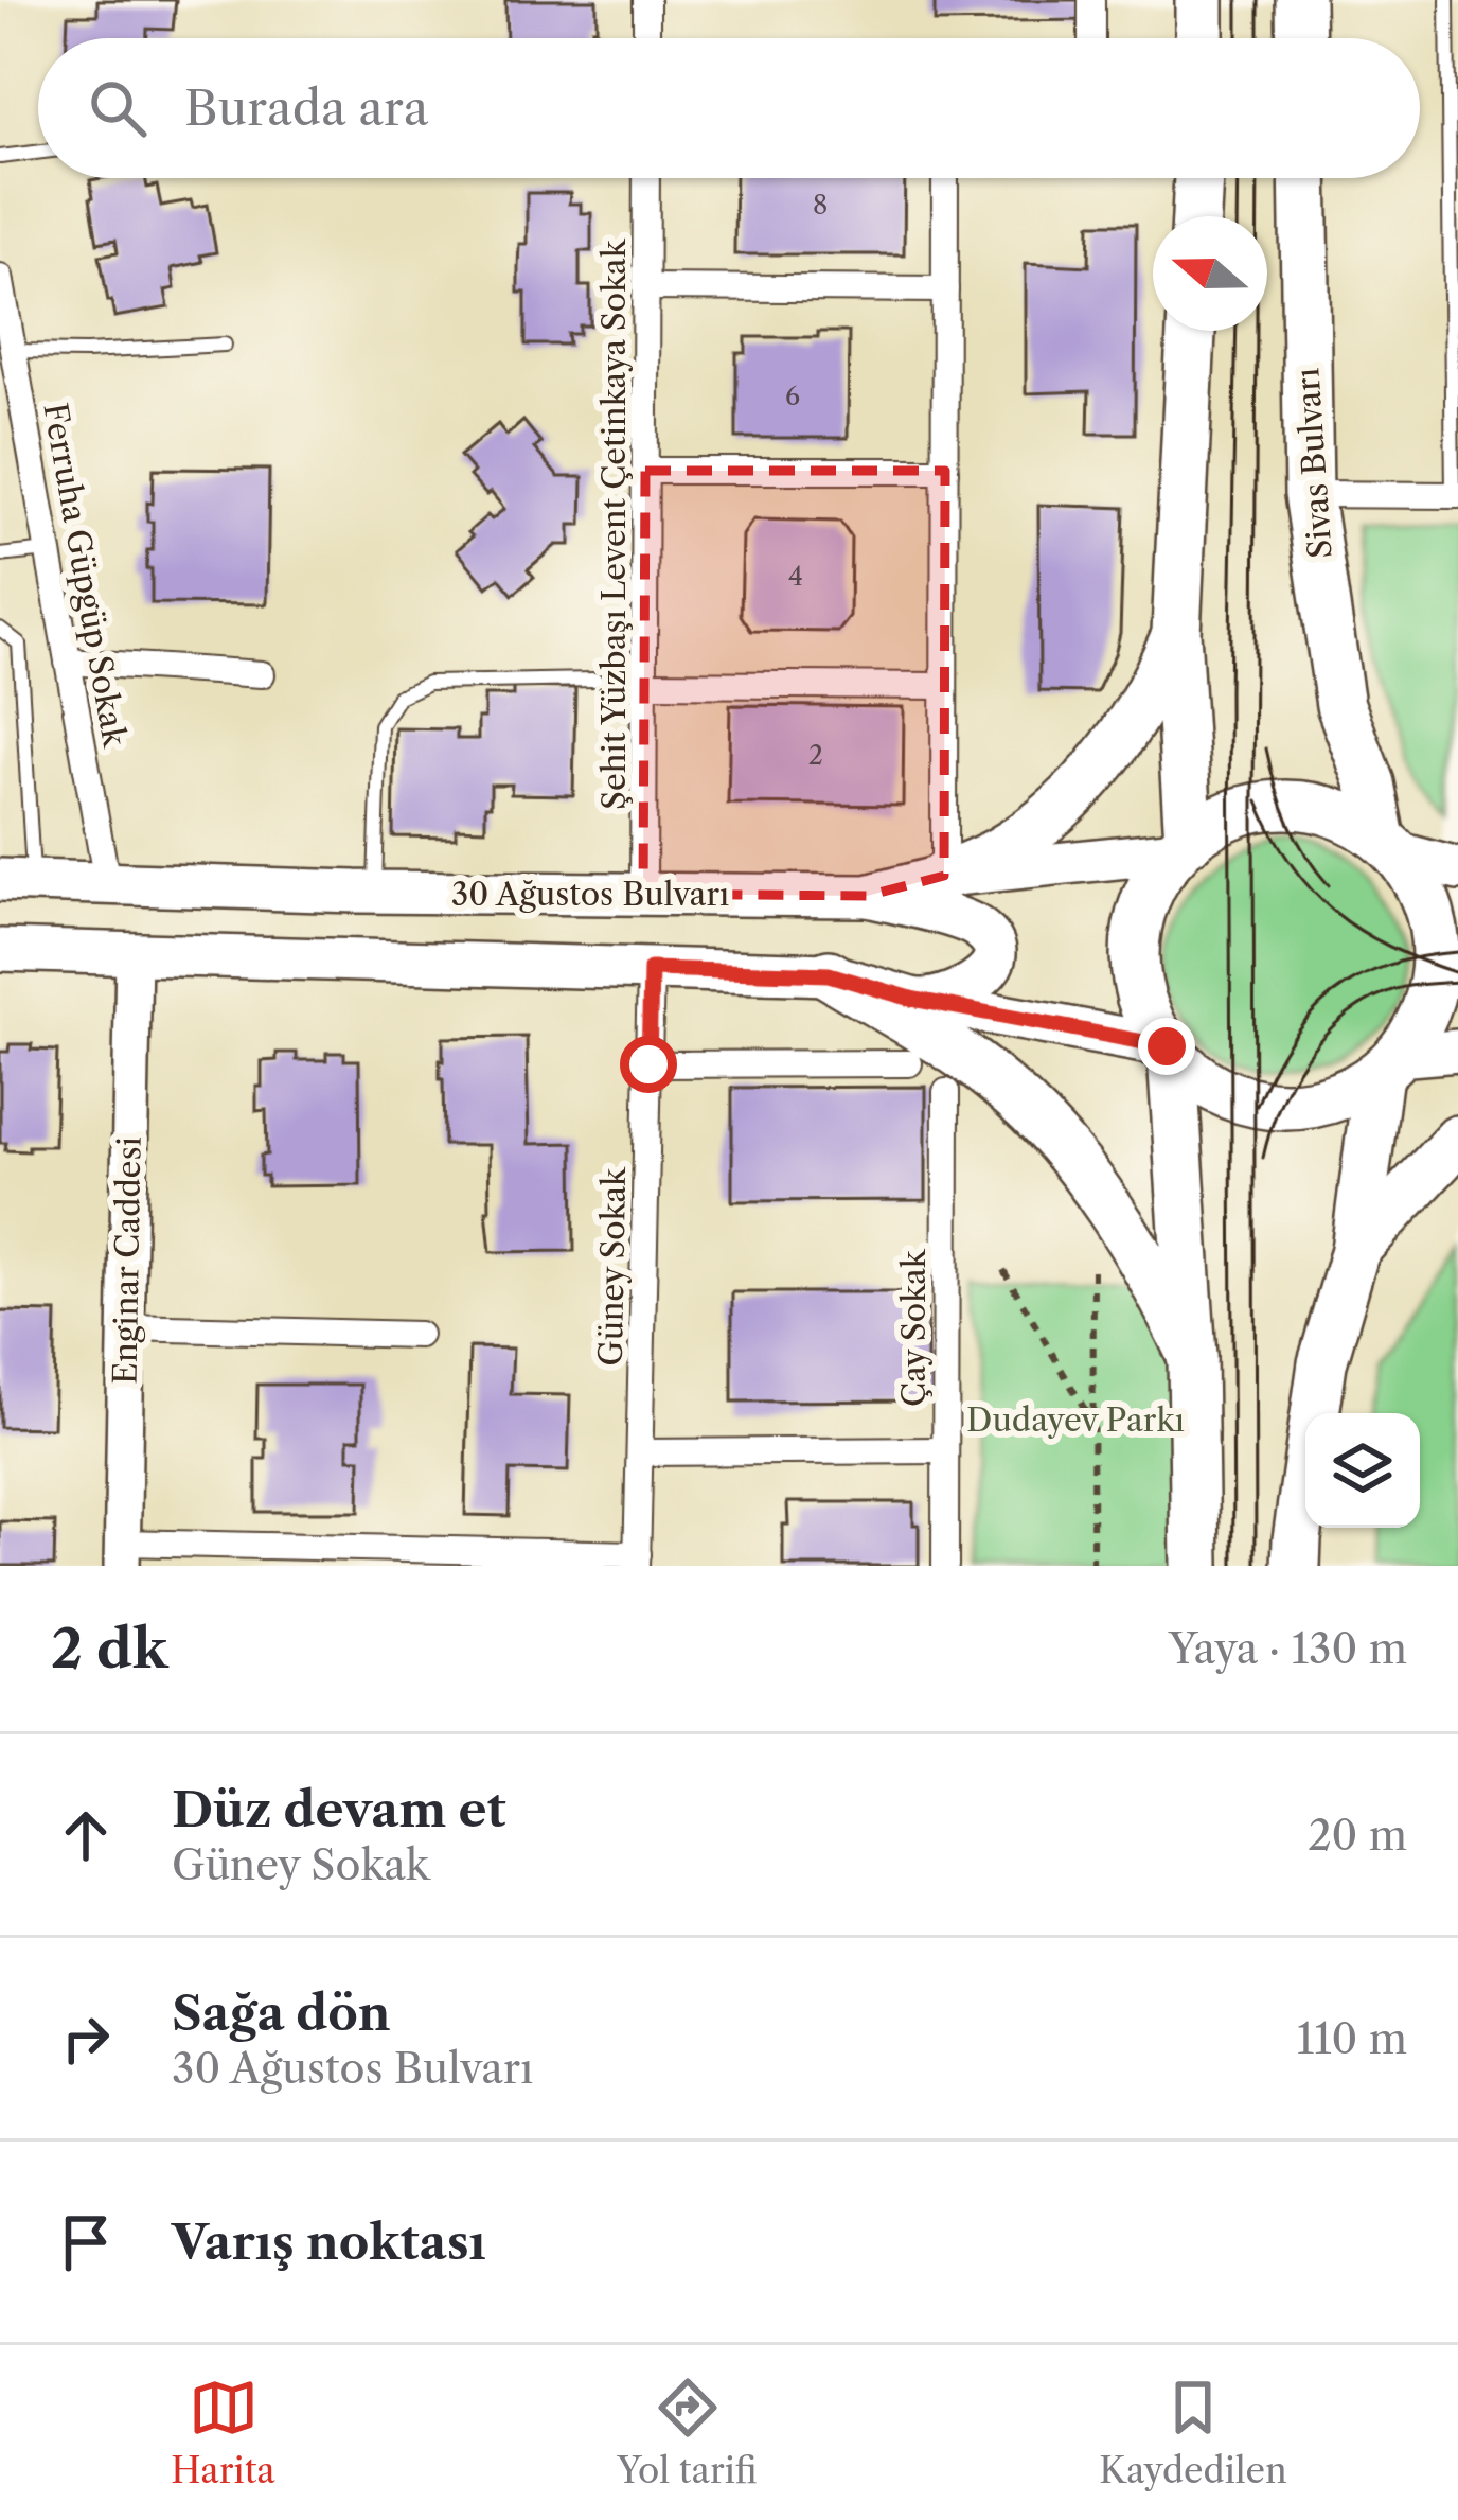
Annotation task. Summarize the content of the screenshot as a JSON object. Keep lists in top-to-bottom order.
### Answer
{
  "streets": {
    "highway": ["Sivas Bulvarı"],
    "main road": ["30 Ağustos Bulvarı"],
    "street": [
      "Şehit Yüzbaşı Levent Çetinkaya Sokak",
      "Ferruha Güpgüp Sokak",
      "Enginar Caddesi",
      "Güney Sokak",
      "Çay Sokak"
    ]
  },
  "crossings": [
    ["Sivas Bulvarı", "30 Ağustos Bulvarı"],
    ["Şehit Yüzbaşı Levent Çetinkaya Sokak", "30 Ağustos Bulvarı"],
    ["Ferruha Güpgüp Sokak", "30 Ağustos Bulvarı"]
  ],
  "parks": ["Dudayev Parkı"],
  "house_numbers": [
    "8",
    "6",
    "4",
    "2"
  ],
  "north": "left",
  "page": {
    "search": "Burada ara",
    "heading": ["2 dk", "Yaya · 130 m"],
    "list": [
      ["Düz devam et", "Güney Sokak", "20 m"],
      ["Sağa dön", "30 Ağustos Bulvarı", "110 m"],
      "Varış noktası"
    ],
    "nav": ["Harita", "Yol tarifi", "Kaydedilen"]
  }
}
